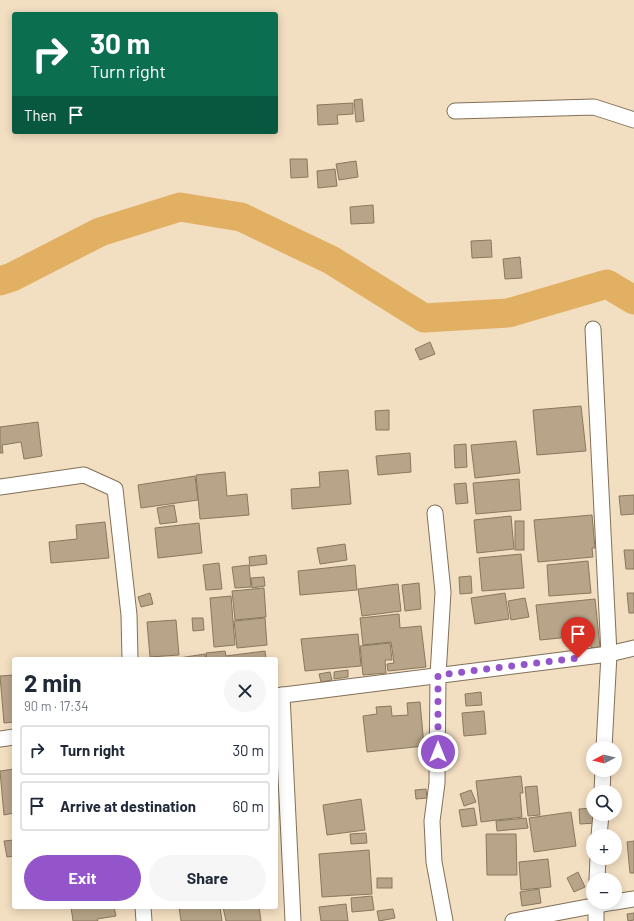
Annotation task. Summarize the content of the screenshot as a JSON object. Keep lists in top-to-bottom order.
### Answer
{
  "north": "left",
  "page": {
    "turn": ["30 m", "Turn right"],
    "then": "Then",
    "heading": ["2 min", "90 m · 17:34"],
    "list": [
      {
        "name": "Turn right",
        "value": "30 m"
      },
      {
        "name": "Arrive at destination",
        "value": "60 m"
      }
    ],
    "map_buttons": ["+", "−"],
    "buttons": ["Exit", "Share"]
  }
}
